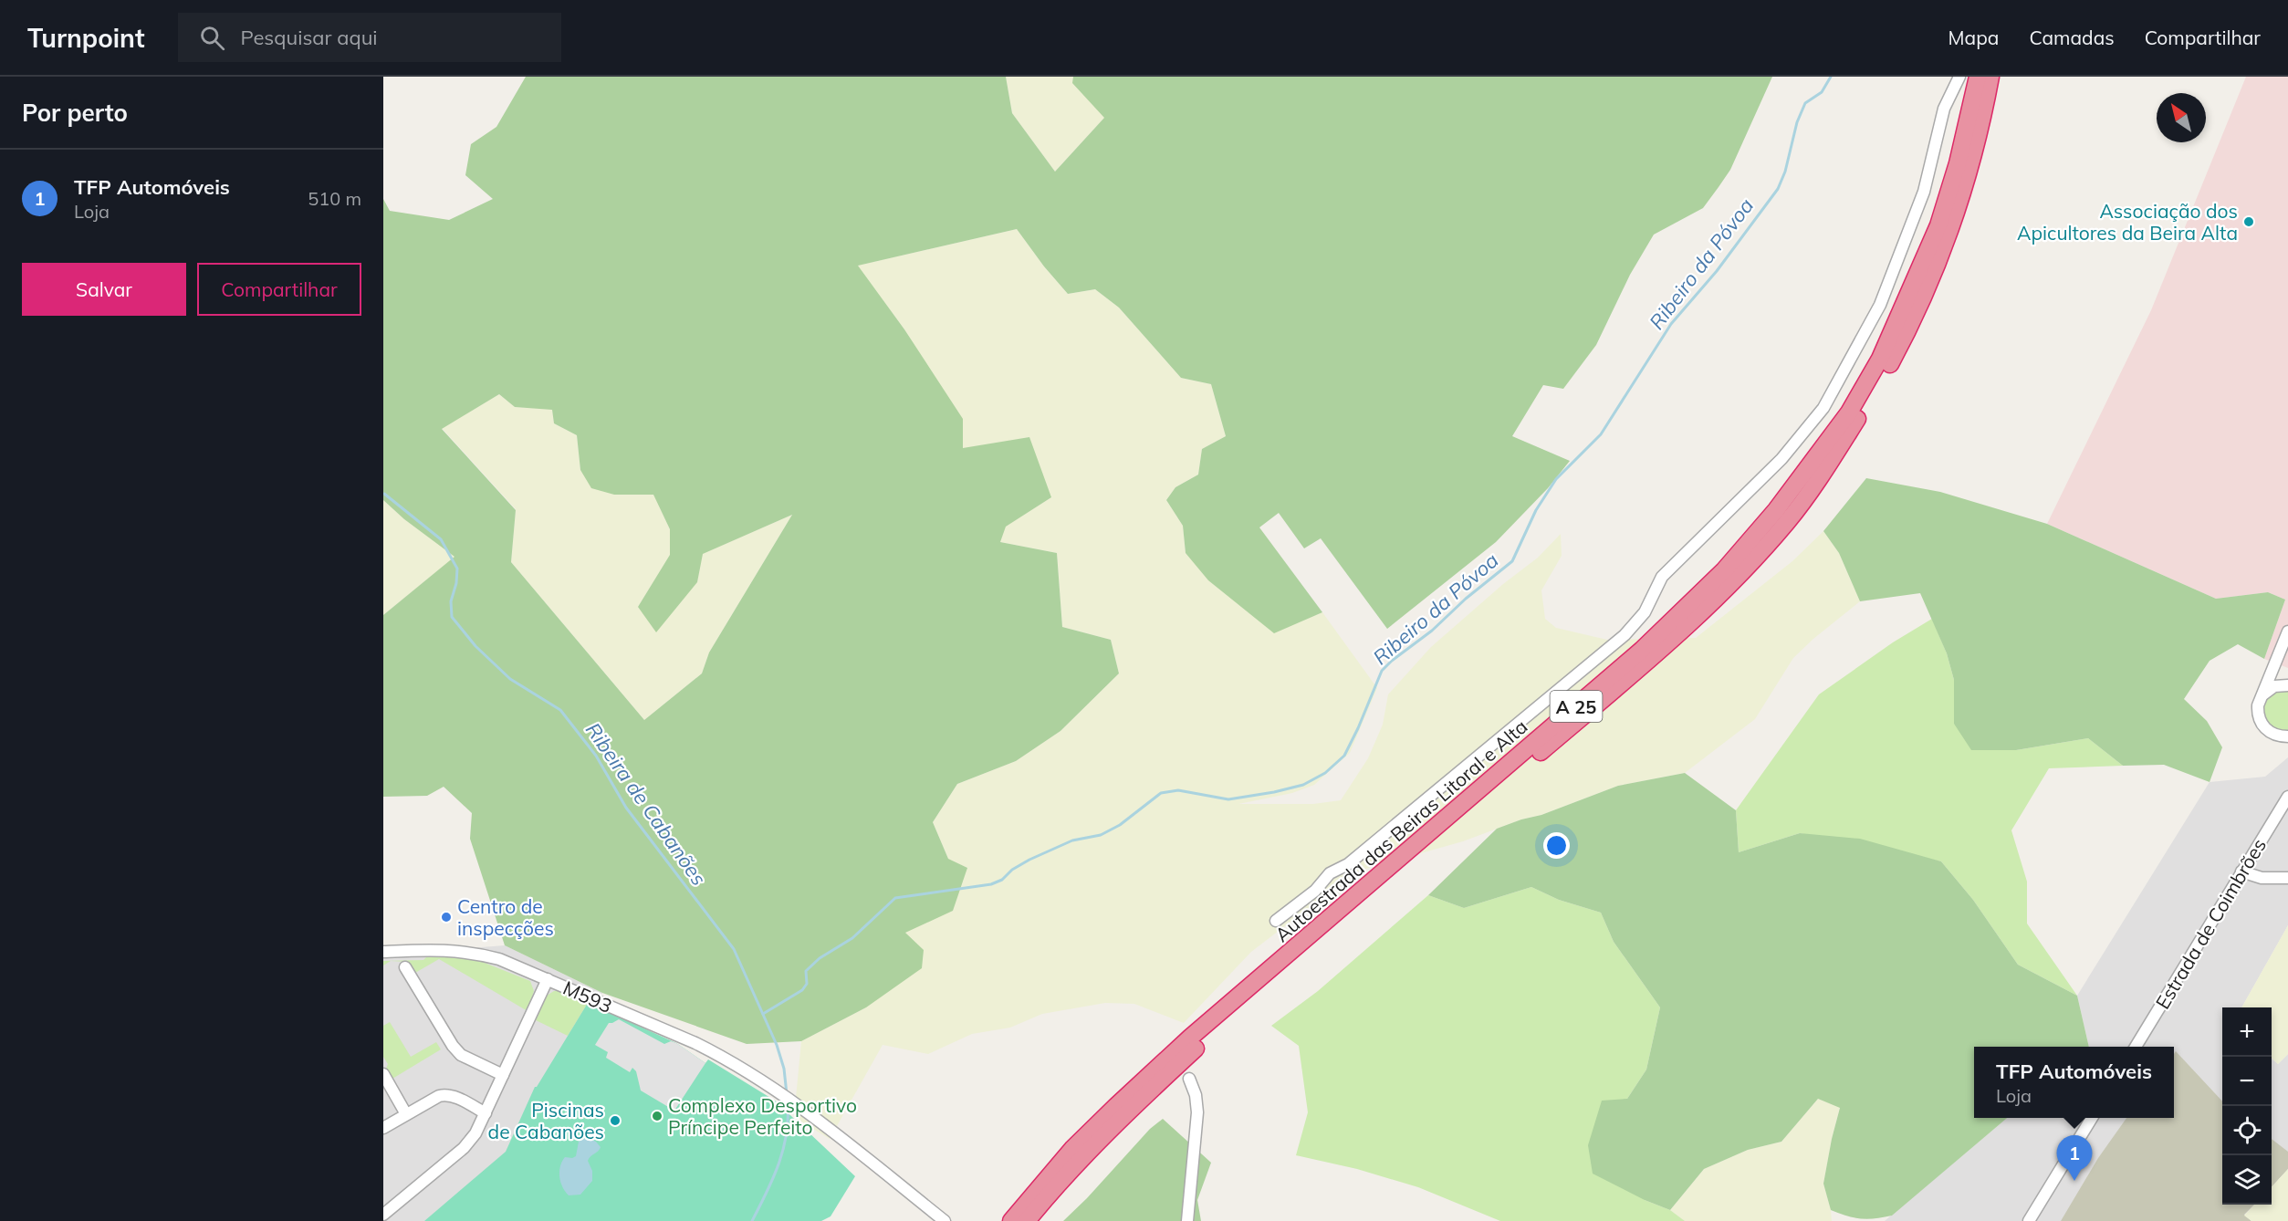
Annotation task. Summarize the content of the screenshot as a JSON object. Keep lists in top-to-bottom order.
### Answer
{
  "streets": {
    "highway": ["A 25", "Autoestrada das Beiras Litoral e Alta"],
    "street": ["Estrada de Coimbrões", "M593"]
  },
  "water": ["Ribeiro da Póvoa", "Ribeira de Cabanões"],
  "places": [
    "Associação dos Apicultores da Beira Alta",
    "Centro de inspecções",
    "Complexo Desportivo Príncipe Perfeito",
    "Piscinas de Cabanões"
  ],
  "north": "top left",
  "page": {
    "header": "Turnpoint",
    "search": "Pesquisar aqui",
    "nav": ["Mapa", "Camadas", "Compartilhar"],
    "heading": "Por perto",
    "list": [
      {
        "mark": "1",
        "name": "TFP Automóveis",
        "note": "Loja",
        "value": "510 m"
      }
    ],
    "buttons": ["Salvar", "Compartilhar"],
    "map_buttons": ["+", "−"],
    "popup": ["TFP Automóveis", "Loja"],
    "pins": "1"
  }
}
